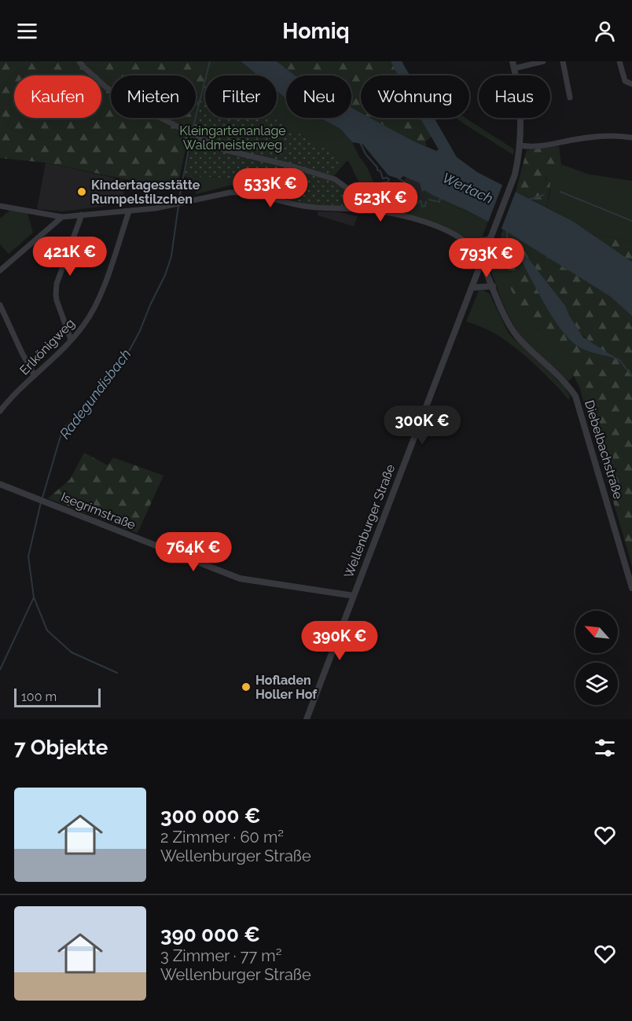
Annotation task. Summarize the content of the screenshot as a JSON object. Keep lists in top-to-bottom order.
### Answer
{
  "streets": {
    "street": [
      "Erlkönigweg",
      "Diebelbachstraße",
      "Isegrimstraße",
      "Wellenburger Straße"
    ]
  },
  "crossings": [
    ["Diebelbachstraße", "Wellenburger Straße"],
    ["Isegrimstraße", "Wellenburger Straße"]
  ],
  "water": ["Wertach", "Radegundisbach"],
  "parks": ["Kleingartenanlage Waldmeisterweg"],
  "places": ["Kindertagesstätte Rumpelstilzchen", "Hofladen Holler Hof"],
  "scale_bar": "100 m",
  "north": "top left",
  "page": {
    "header": "Homiq",
    "chip": [
      "Kaufen",
      "Mieten",
      "Filter",
      "Neu",
      "Wohnung",
      "Haus"
    ],
    "price": [
      "533K €",
      "523K €",
      "421K €",
      "793K €",
      "300K €",
      "764K €",
      "390K €"
    ],
    "scale": "100 m",
    "heading": "7 Objekte",
    "list": [
      {
        "name": "300 000 €",
        "note": "2 Zimmer · 60 m² · Wellenburger Straße"
      },
      {
        "name": "390 000 €",
        "note": "3 Zimmer · 77 m² · Wellenburger Straße"
      }
    ]
  }
}
